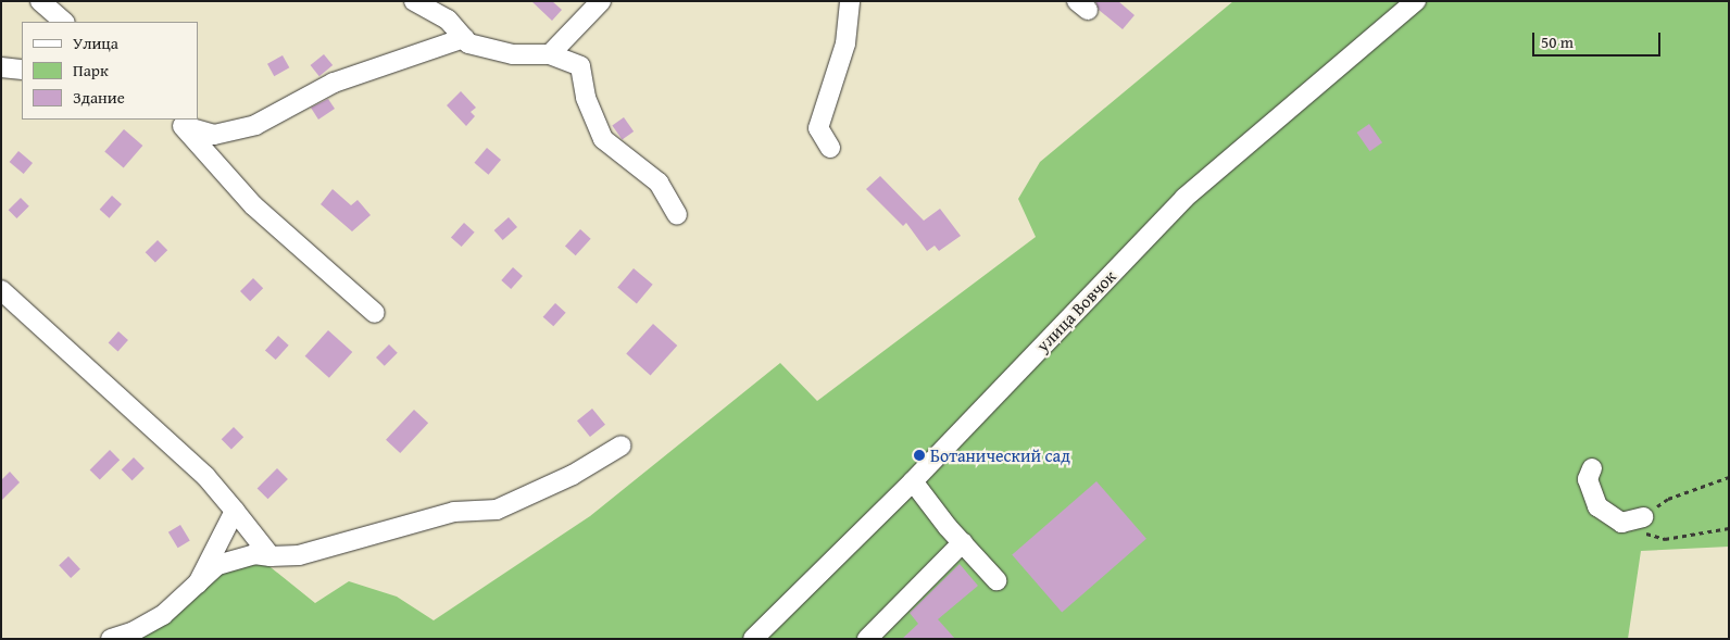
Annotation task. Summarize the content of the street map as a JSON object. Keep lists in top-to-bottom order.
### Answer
{
  "streets": {
    "street": ["улица Вовчок"]
  },
  "places": ["Ботанический сад"],
  "legend": ["Улица", "Парк", "Здание"],
  "scale_bar": "50 m"
}
